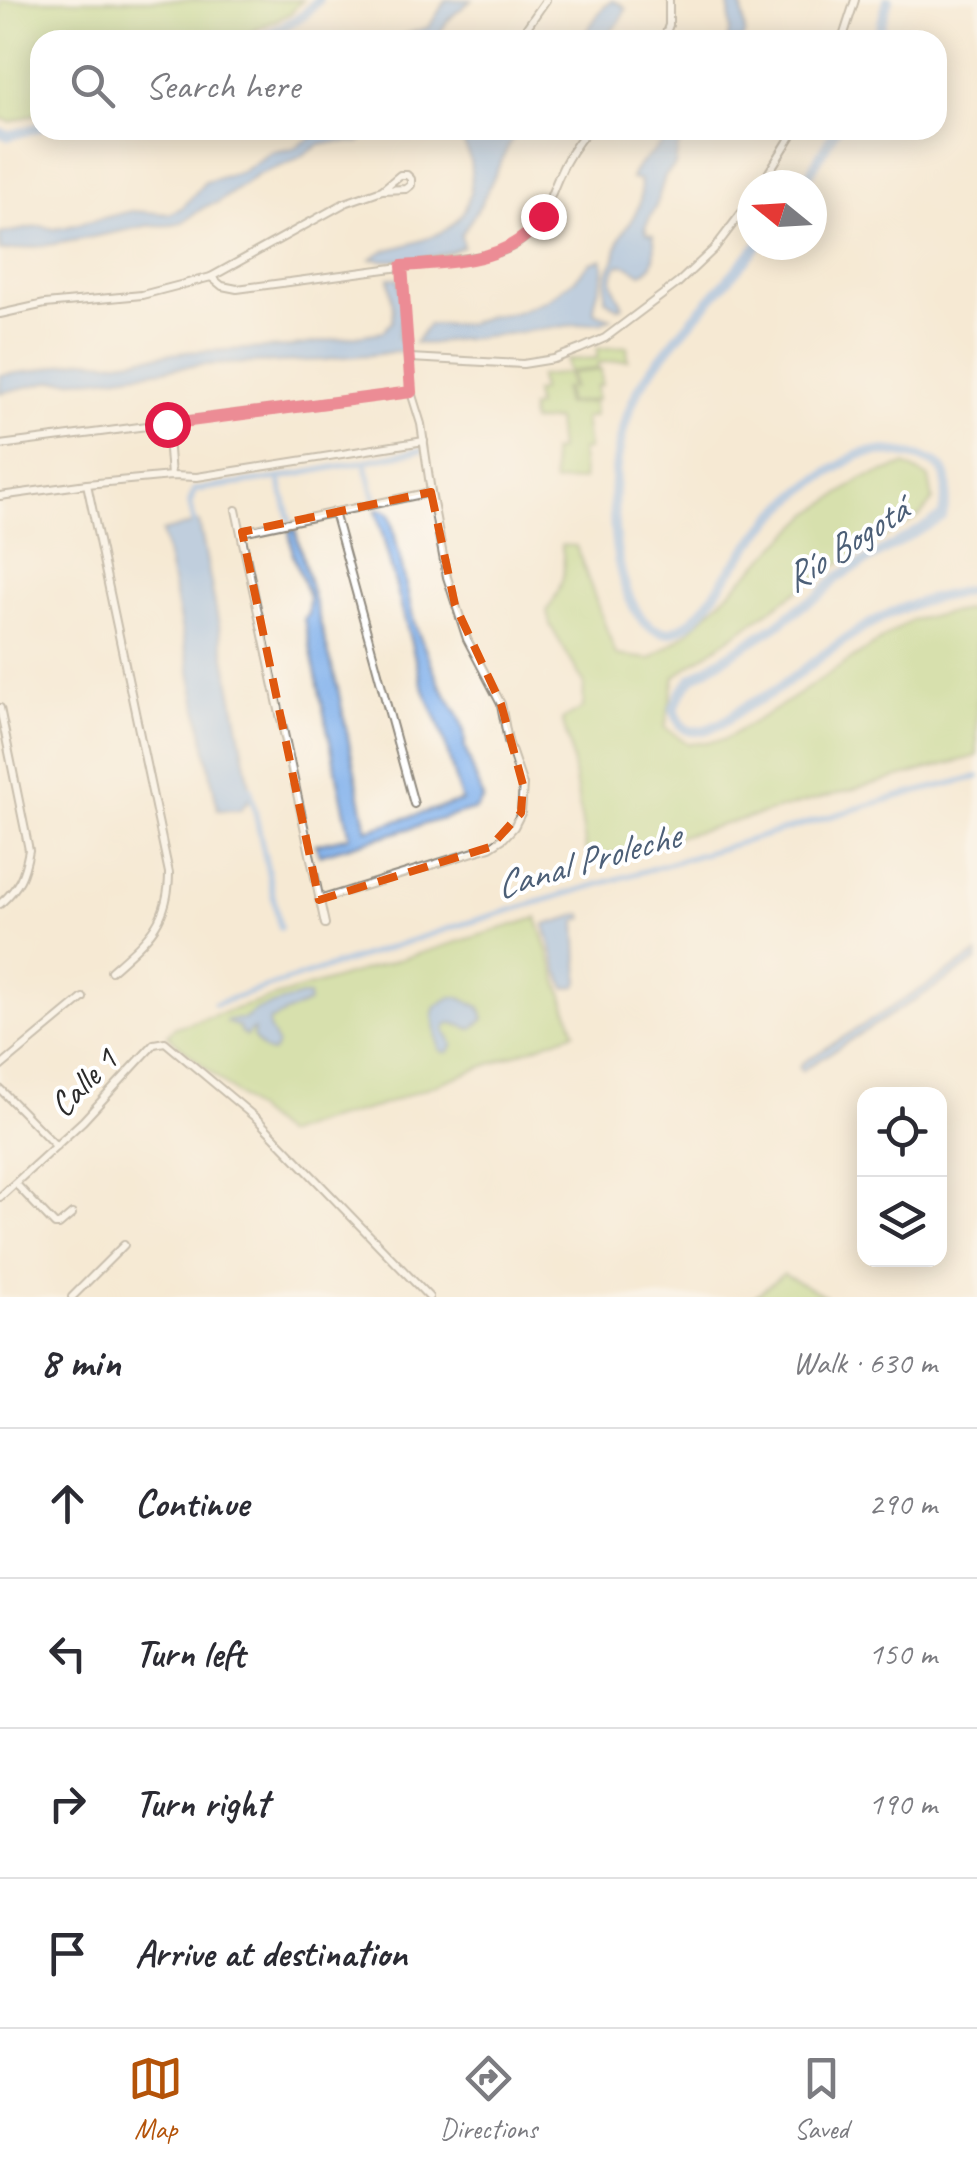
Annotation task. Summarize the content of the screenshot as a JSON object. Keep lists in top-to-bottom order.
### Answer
{
  "streets": {
    "street": ["Calle 1"]
  },
  "water": ["Río Bogotá", "Canal Proleche"],
  "north": "left",
  "page": {
    "search": "Search here",
    "heading": ["8 min", "Walk · 630 m"],
    "list": [
      ["Continue", "290 m"],
      ["Turn left", "150 m"],
      ["Turn right", "190 m"],
      "Arrive at destination"
    ],
    "nav": ["Map", "Directions", "Saved"]
  }
}
